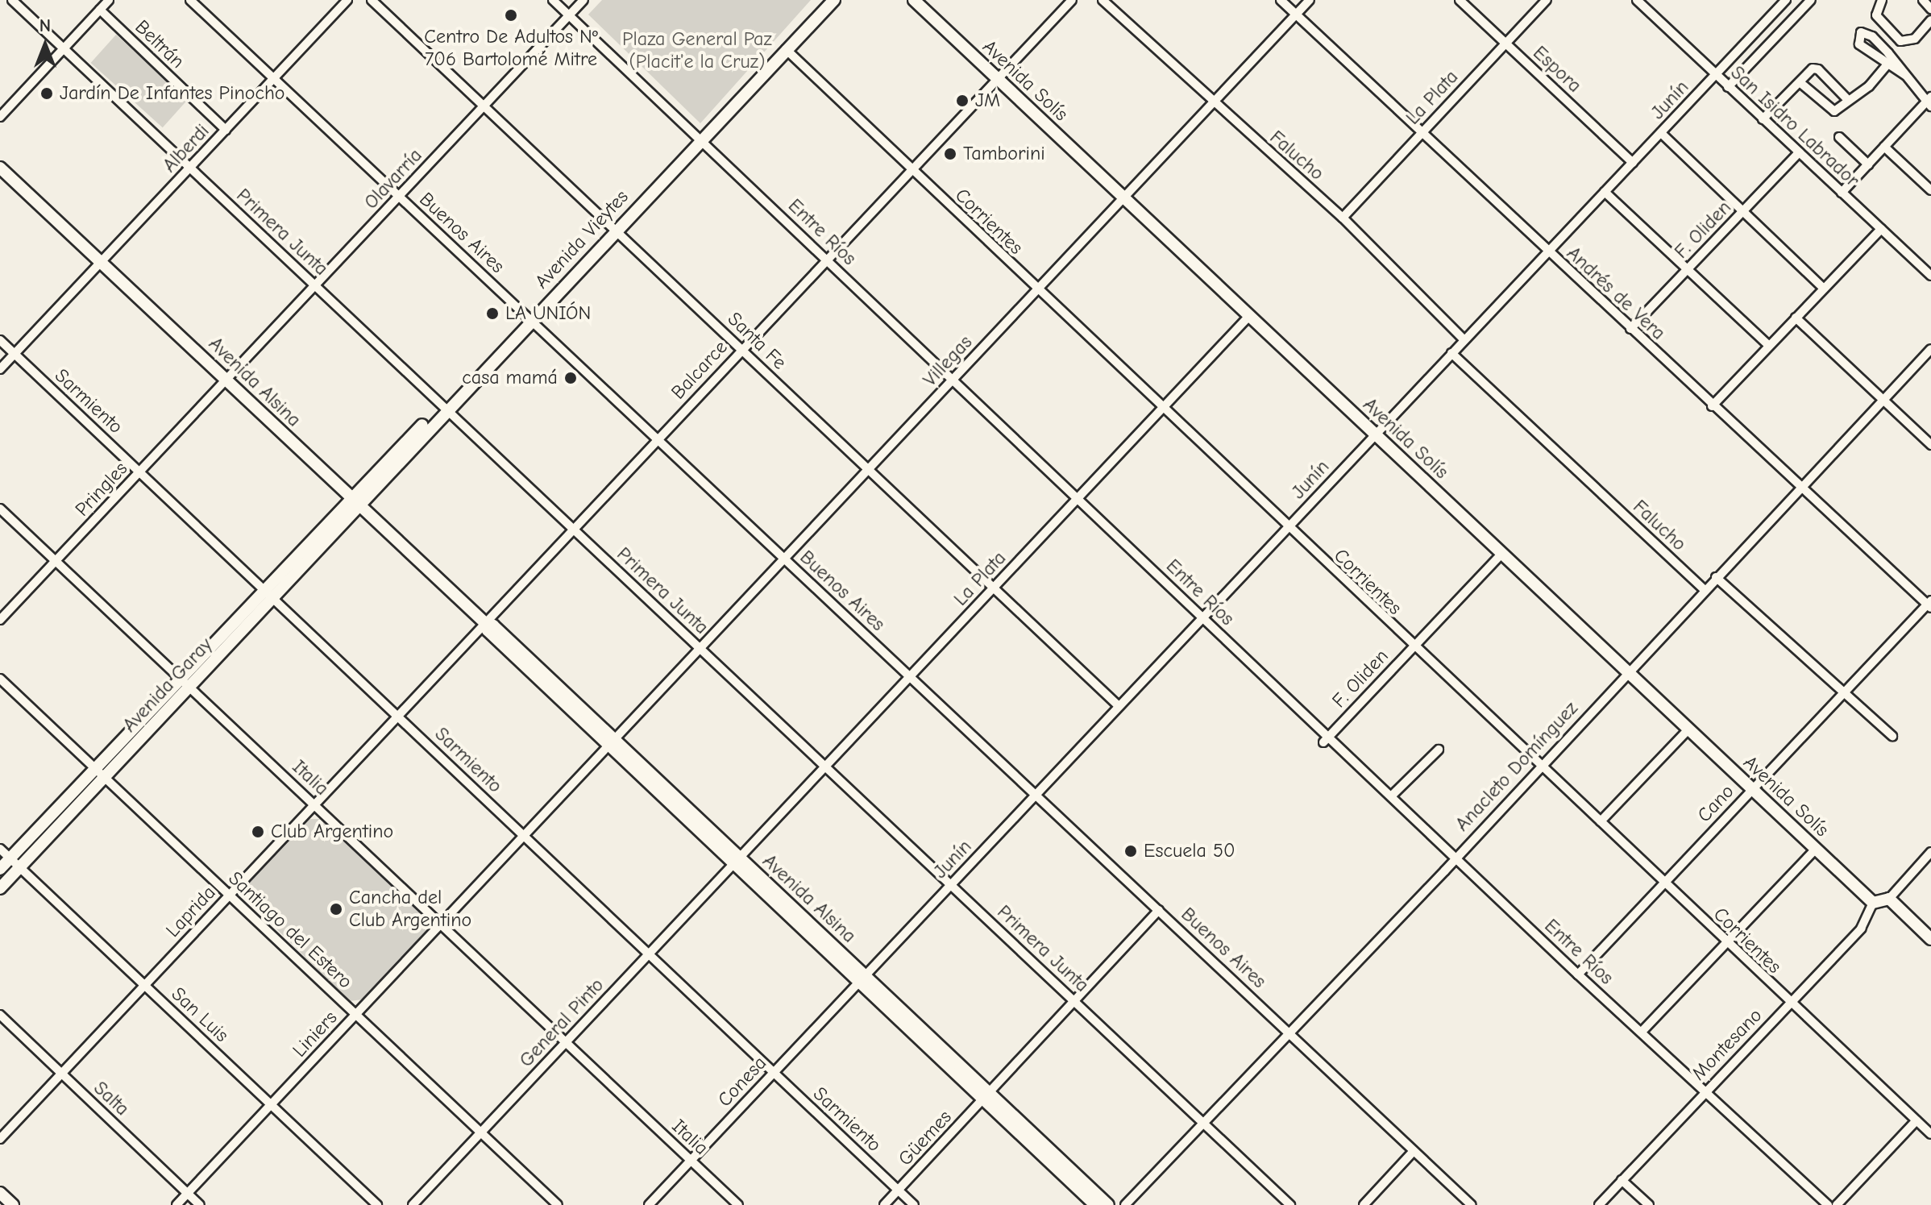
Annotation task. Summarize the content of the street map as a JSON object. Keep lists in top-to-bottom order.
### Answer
{
  "streets": {
    "street": [
      "Beltrán",
      "Espora",
      "Avenida Solís",
      "La Plata",
      "Junín",
      "San Isidro Labrador",
      "Alberdi",
      "Falucho",
      "Olavarría",
      "Corrientes",
      "F. Oliden",
      "Primera Junta",
      "Entre Ríos",
      "Buenos Aires",
      "Avenida Vieytes",
      "Andrés de Vera",
      "Santa Fe",
      "Villegas",
      "Balcarce",
      "Avenida Alsina",
      "Sarmiento",
      "Pringles",
      "Avenida Garay",
      "Anacleto Domínguez",
      "Italia",
      "Cano",
      "Laprida",
      "Santiago del Estero",
      "San Luis",
      "General Pinto",
      "Liniers",
      "Montesano",
      "Conesa",
      "Salta",
      "Güemes"
    ]
  },
  "crossings": [
    ["Beltrán", "Alberdi"],
    ["Espora", "La Plata"],
    ["Espora", "Junín"],
    ["Avenida Solís", "La Plata"],
    ["Avenida Solís", "Junín"],
    ["Avenida Solís", "F. Oliden"],
    ["Avenida Solís", "Villegas"],
    ["Avenida Solís", "Balcarce"],
    ["Avenida Solís", "Anacleto Domínguez"],
    ["Avenida Solís", "Cano"],
    ["Avenida Solís", "Montesano"],
    ["La Plata", "Falucho"],
    ["La Plata", "Corrientes"],
    ["La Plata", "Primera Junta"],
    ["La Plata", "Entre Ríos"],
    ["La Plata", "Buenos Aires"],
    ["La Plata", "Andrés de Vera"],
    ["La Plata", "Santa Fe"],
    ["La Plata", "Avenida Alsina"],
    ["La Plata", "General Pinto"],
    ["Junín", "San Isidro Labrador"],
    ["Junín", "Falucho"],
    ["Junín", "Corrientes"],
    ["Junín", "Primera Junta"],
    ["Junín", "Entre Ríos"],
    ["Junín", "Buenos Aires"],
    ["Junín", "Andrés de Vera"],
    ["Junín", "Santa Fe"],
    ["Junín", "Avenida Alsina"],
    ["Junín", "Conesa"],
    ["San Isidro Labrador", "F. Oliden"],
    ["Alberdi", "Primera Junta"],
    ["Alberdi", "Buenos Aires"],
    ["Alberdi", "Avenida Alsina"],
    ["Alberdi", "Sarmiento"],
    ["Falucho", "Villegas"],
    ["Falucho", "Anacleto Domínguez"],
    ["Olavarría", "Primera Junta"],
    ["Olavarría", "Entre Ríos"],
    ["Olavarría", "Buenos Aires"],
    ["Olavarría", "Santa Fe"],
    ["Olavarría", "Avenida Alsina"],
    ["Olavarría", "Pringles"],
    ["Corrientes", "F. Oliden"],
    ["Corrientes", "Avenida Vieytes"],
    ["Corrientes", "Villegas"],
    ["Corrientes", "Balcarce"],
    ["Corrientes", "Anacleto Domínguez"],
    ["Corrientes", "Cano"],
    ["Corrientes", "Montesano"],
    ["F. Oliden", "Entre Ríos"],
    ["F. Oliden", "Andrés de Vera"],
    ["Primera Junta", "Avenida Vieytes"],
    ["Primera Junta", "Villegas"],
    ["Primera Junta", "Balcarce"],
    ["Primera Junta", "Anacleto Domínguez"],
    ["Entre Ríos", "Avenida Vieytes"],
    ["Entre Ríos", "Villegas"],
    ["Entre Ríos", "Balcarce"],
    ["Entre Ríos", "Anacleto Domínguez"],
    ["Entre Ríos", "Cano"],
    ["Entre Ríos", "Montesano"],
    ["Buenos Aires", "Avenida Vieytes"],
    ["Buenos Aires", "Villegas"],
    ["Buenos Aires", "Balcarce"],
    ["Buenos Aires", "Anacleto Domínguez"],
    ["Avenida Vieytes", "Santa Fe"],
    ["Avenida Vieytes", "Avenida Alsina"],
    ["Avenida Vieytes", "Avenida Garay"],
    ["Andrés de Vera", "Villegas"],
    ["Andrés de Vera", "Anacleto Domínguez"],
    ["Andrés de Vera", "Cano"],
    ["Santa Fe", "Villegas"],
    ["Santa Fe", "Balcarce"],
    ["Villegas", "Avenida Alsina"],
    ["Villegas", "Liniers"],
    ["Balcarce", "Avenida Alsina"],
    ["Balcarce", "Laprida"],
    ["Avenida Alsina", "Pringles"],
    ["Avenida Alsina", "Avenida Garay"],
    ["Avenida Alsina", "Laprida"],
    ["Avenida Alsina", "General Pinto"],
    ["Avenida Alsina", "Liniers"],
    ["Avenida Alsina", "Conesa"],
    ["Avenida Alsina", "Güemes"],
    ["Sarmiento", "Pringles"],
    ["Sarmiento", "Avenida Garay"],
    ["Sarmiento", "Laprida"],
    ["Sarmiento", "General Pinto"],
    ["Sarmiento", "Liniers"],
    ["Sarmiento", "Conesa"],
    ["Sarmiento", "Güemes"],
    ["Pringles", "Italia"],
    ["Avenida Garay", "Italia"],
    ["Avenida Garay", "Santiago del Estero"],
    ["Avenida Garay", "San Luis"],
    ["Italia", "Laprida"],
    ["Italia", "General Pinto"],
    ["Italia", "Liniers"],
    ["Italia", "Conesa"],
    ["Laprida", "Santiago del Estero"],
    ["Laprida", "San Luis"],
    ["Laprida", "Salta"],
    ["Santiago del Estero", "General Pinto"],
    ["Santiago del Estero", "Liniers"],
    ["San Luis", "Liniers"],
    ["Liniers", "Salta"]
  ],
  "parks": ["Plaza General Paz (Placit'e la Cruz)"],
  "places": [
    "Centro De Adultos Nº 706 Bartolomé Mitre",
    "Jardín De Infantes Pinocho",
    "JM",
    "Tamborini",
    "LA UNIÓN",
    "casa mamá",
    "Club Argentino",
    "Escuela 50",
    "Cancha del Club Argentino"
  ],
  "north": "top"
}
